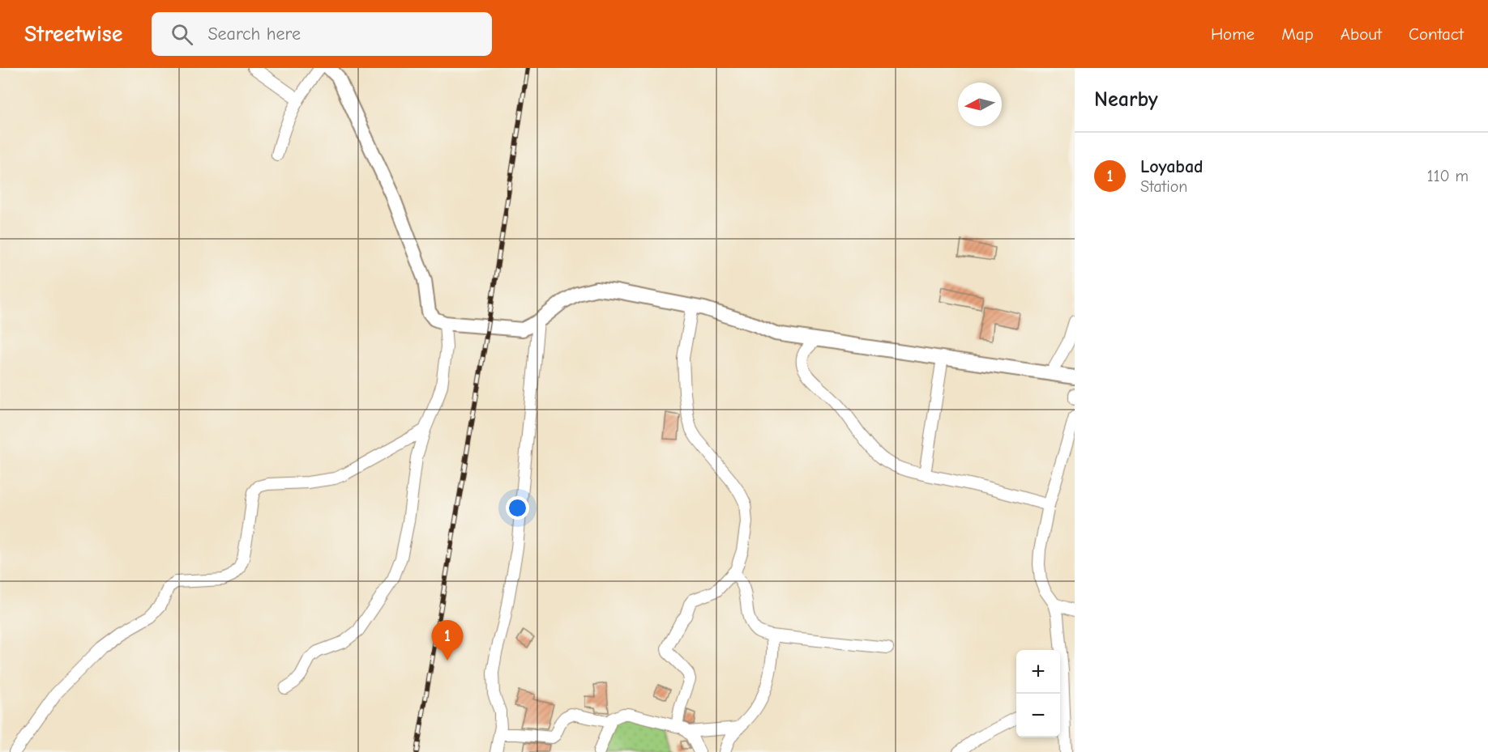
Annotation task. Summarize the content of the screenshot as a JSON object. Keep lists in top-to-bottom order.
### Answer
{
  "north": "left",
  "page": {
    "header": "Streetwise",
    "search": "Search here",
    "nav": [
      "Home",
      "Map",
      "About",
      "Contact"
    ],
    "heading": "Nearby",
    "list": [
      {
        "mark": "1",
        "name": "Loyabad",
        "note": "Station",
        "value": "110 m"
      }
    ],
    "pins": "1",
    "map_buttons": ["+", "−"]
  }
}
